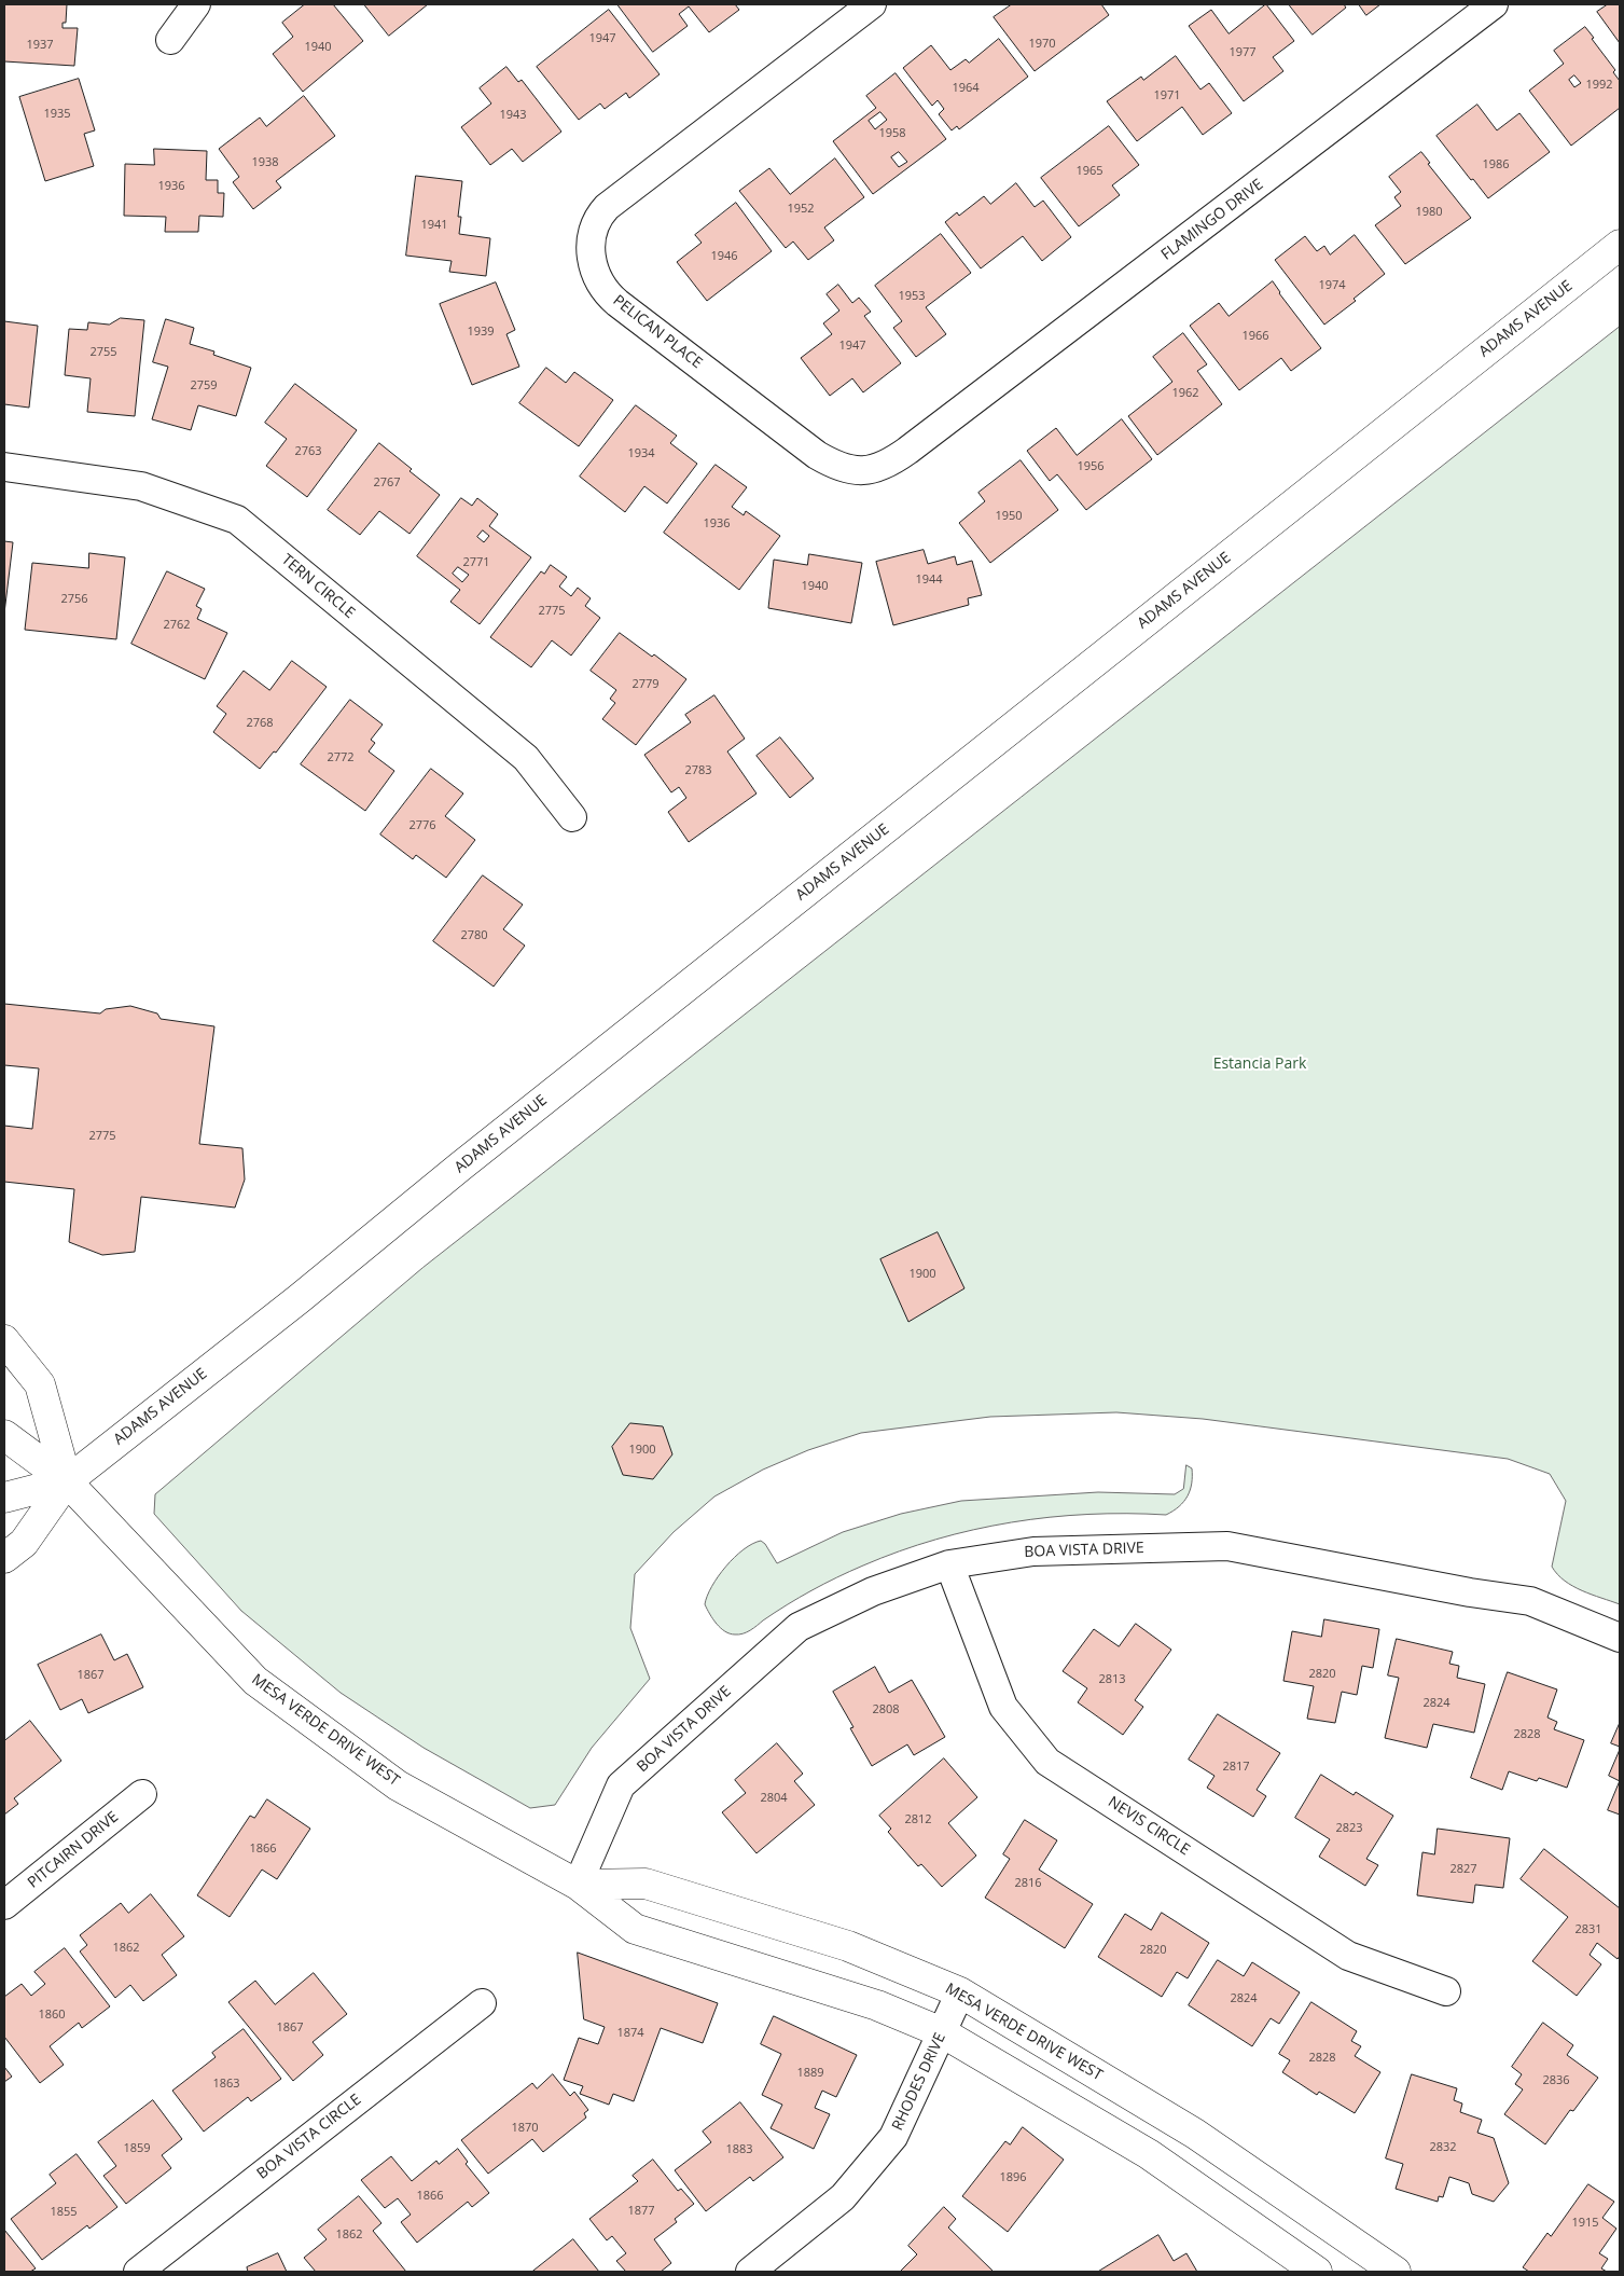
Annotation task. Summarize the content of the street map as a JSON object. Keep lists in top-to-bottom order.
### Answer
{
  "streets": {
    "street": [
      "FLAMINGO DRIVE",
      "ADAMS AVENUE",
      "PELICAN PLACE",
      "TERN CIRCLE",
      "BOA VISTA DRIVE",
      "MESA VERDE DRIVE WEST",
      "NEVIS CIRCLE",
      "PITCAIRN DRIVE",
      "RHODES DRIVE",
      "BOA VISTA CIRCLE"
    ]
  },
  "crossings": [
    ["FLAMINGO DRIVE", "PELICAN PLACE"],
    ["ADAMS AVENUE", "MESA VERDE DRIVE WEST"],
    ["BOA VISTA DRIVE", "MESA VERDE DRIVE WEST"],
    ["BOA VISTA DRIVE", "NEVIS CIRCLE"],
    ["MESA VERDE DRIVE WEST", "RHODES DRIVE"]
  ],
  "parks": ["Estancia Park"],
  "house_numbers": [
    "1947",
    "1970",
    "1937",
    "1940",
    "1977",
    "1992",
    "1964",
    "1971",
    "1935",
    "1943",
    "1958",
    "1938",
    "1986",
    "1965",
    "1936",
    "1952",
    "1980",
    "1941",
    "1946",
    "1974",
    "1953",
    "1939",
    "1966",
    "1947",
    "2755",
    "2759",
    "1962",
    "2763",
    "1934",
    "1956",
    "2767",
    "1950",
    "1936",
    "2771",
    "1944",
    "1940",
    "2756",
    "2775",
    "2762",
    "2779",
    "2768",
    "2772",
    "2783",
    "2776",
    "2780",
    "2775",
    "1900",
    "1900",
    "2820",
    "1867",
    "2813",
    "2824",
    "2808",
    "2828",
    "2817",
    "2804",
    "2812",
    "2823",
    "1866",
    "2827",
    "2816",
    "2831",
    "1862",
    "2820",
    "2824",
    "1860",
    "1867",
    "1874",
    "2828",
    "1889",
    "2836",
    "1863",
    "1870",
    "2832",
    "1859",
    "1883",
    "1896",
    "1866",
    "1877",
    "1855",
    "1915",
    "1862"
  ]
}
